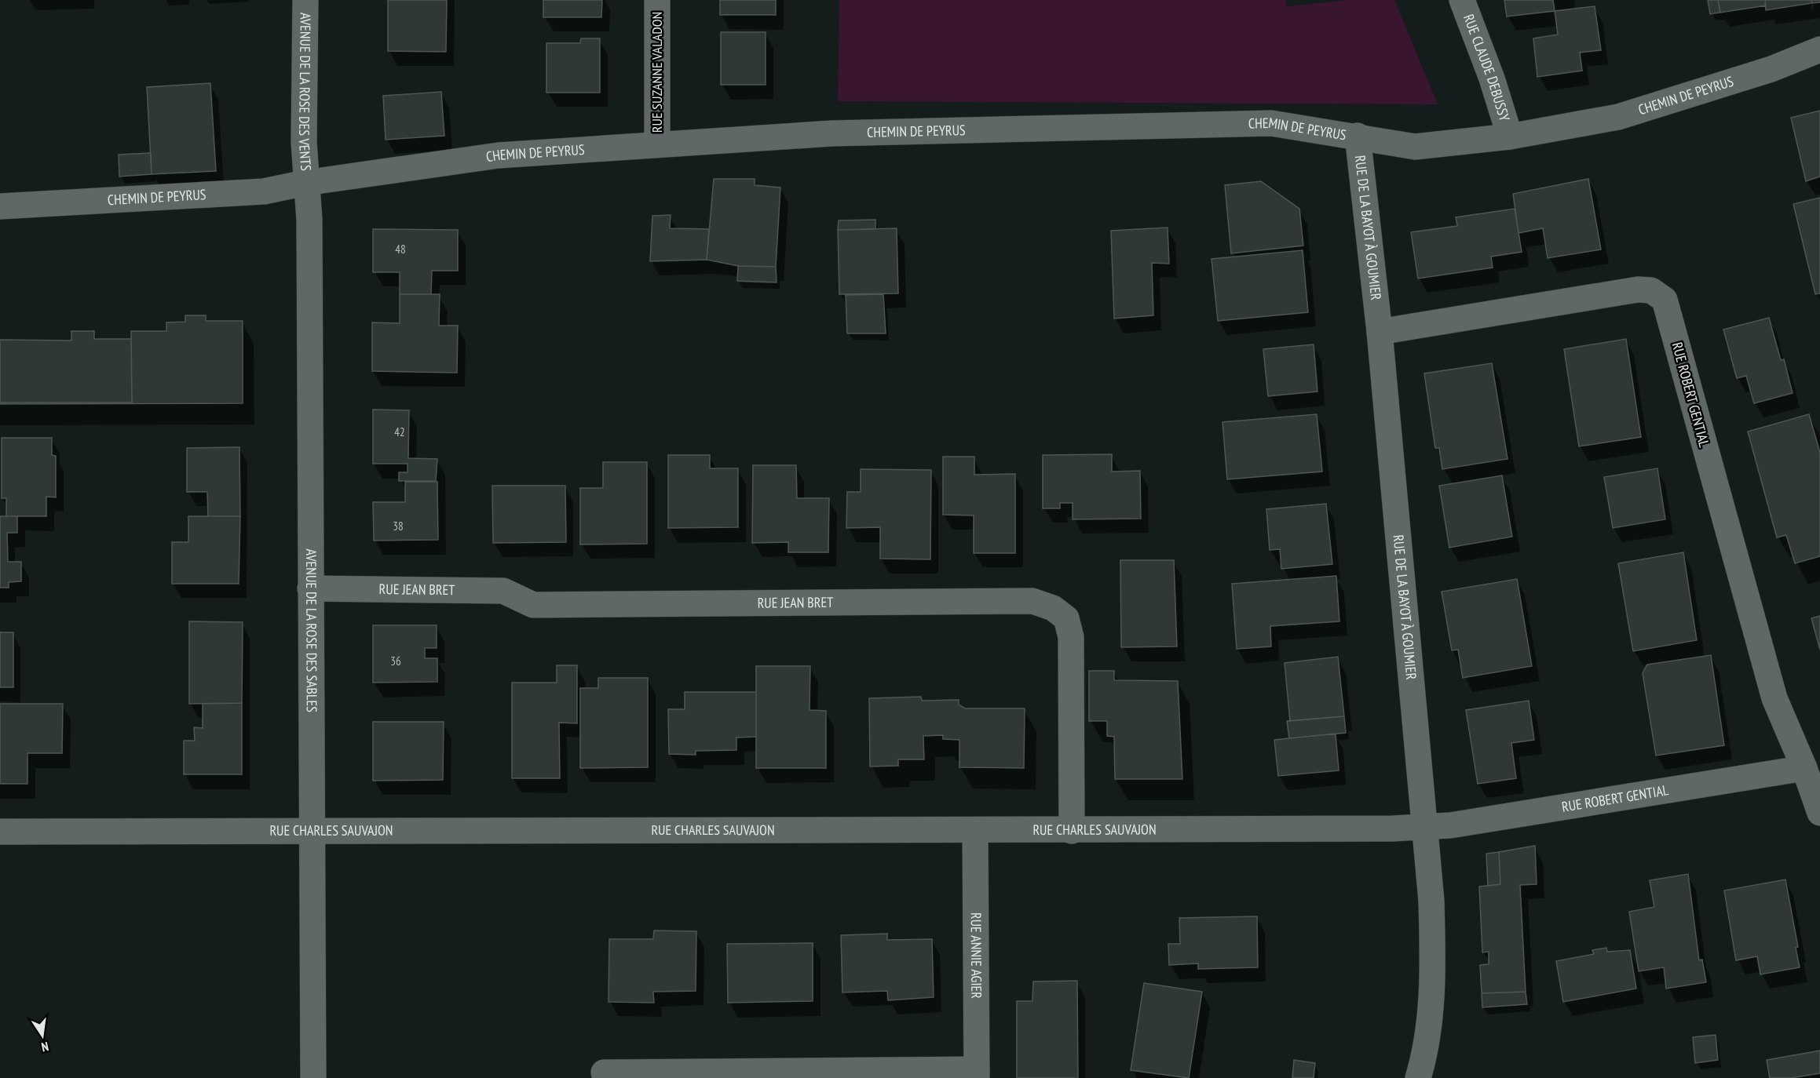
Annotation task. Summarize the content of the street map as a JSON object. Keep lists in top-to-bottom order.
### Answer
{
  "streets": {
    "street": [
      "RUE CLAUDE DEBUSSY",
      "RUE SUZANNE VALADON",
      "AVENUE DE LA ROSE DES VENTS",
      "CHEMIN DE PEYRUS",
      "RUE DE LA BAYOT À GOUMIER",
      "RUE ROBERT GENTIAL",
      "RUE JEAN BRET",
      "AVENUE DE LA ROSE DES SABLES",
      "RUE CHARLES SAUVAJON",
      "RUE ANNIE AGIER"
    ]
  },
  "crossings": [
    ["RUE CLAUDE DEBUSSY", "CHEMIN DE PEYRUS"],
    ["RUE SUZANNE VALADON", "CHEMIN DE PEYRUS"],
    ["AVENUE DE LA ROSE DES VENTS", "CHEMIN DE PEYRUS"],
    ["AVENUE DE LA ROSE DES VENTS", "AVENUE DE LA ROSE DES SABLES"],
    ["CHEMIN DE PEYRUS", "RUE DE LA BAYOT À GOUMIER"],
    ["CHEMIN DE PEYRUS", "AVENUE DE LA ROSE DES SABLES"],
    ["RUE DE LA BAYOT À GOUMIER", "RUE ROBERT GENTIAL"],
    ["RUE DE LA BAYOT À GOUMIER", "RUE CHARLES SAUVAJON"],
    ["RUE ROBERT GENTIAL", "RUE CHARLES SAUVAJON"],
    ["RUE JEAN BRET", "AVENUE DE LA ROSE DES SABLES"],
    ["RUE JEAN BRET", "RUE CHARLES SAUVAJON"],
    ["AVENUE DE LA ROSE DES SABLES", "RUE CHARLES SAUVAJON"],
    ["RUE CHARLES SAUVAJON", "RUE ANNIE AGIER"]
  ],
  "house_numbers": [
    "48",
    "42",
    "38",
    "36"
  ],
  "north": "bottom"
}
